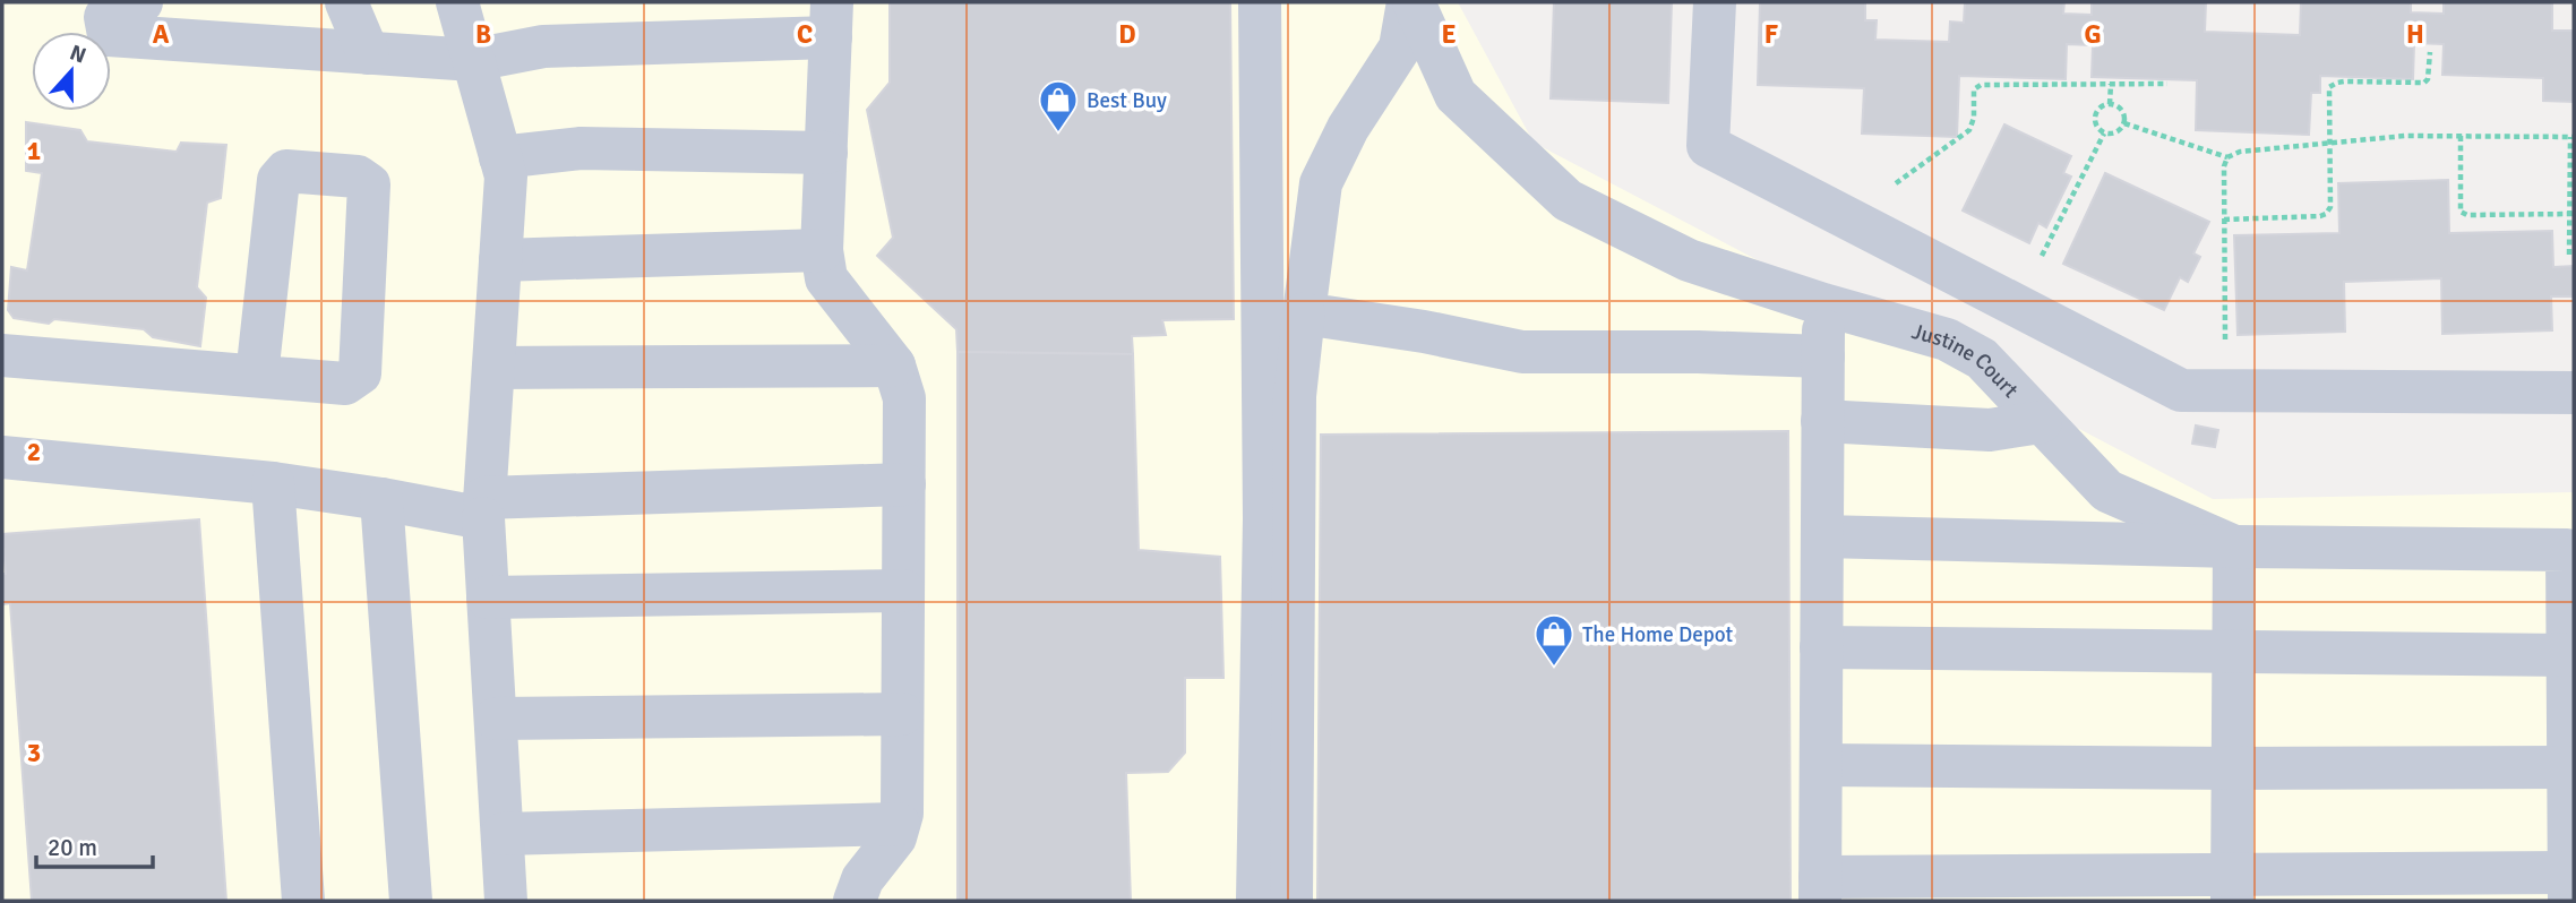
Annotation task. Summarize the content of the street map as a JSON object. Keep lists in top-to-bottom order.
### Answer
{
  "streets": {
    "street": ["Justine Court"]
  },
  "places": {
    "shop": ["Best Buy", "The Home Depot"]
  },
  "scale_bar": "20 m",
  "north": "top",
  "grid": {
    "columns": [
      "A",
      "B",
      "C",
      "D",
      "E",
      "F",
      "G",
      "H"
    ],
    "rows": ["1", "2", "3"]
  }
}
